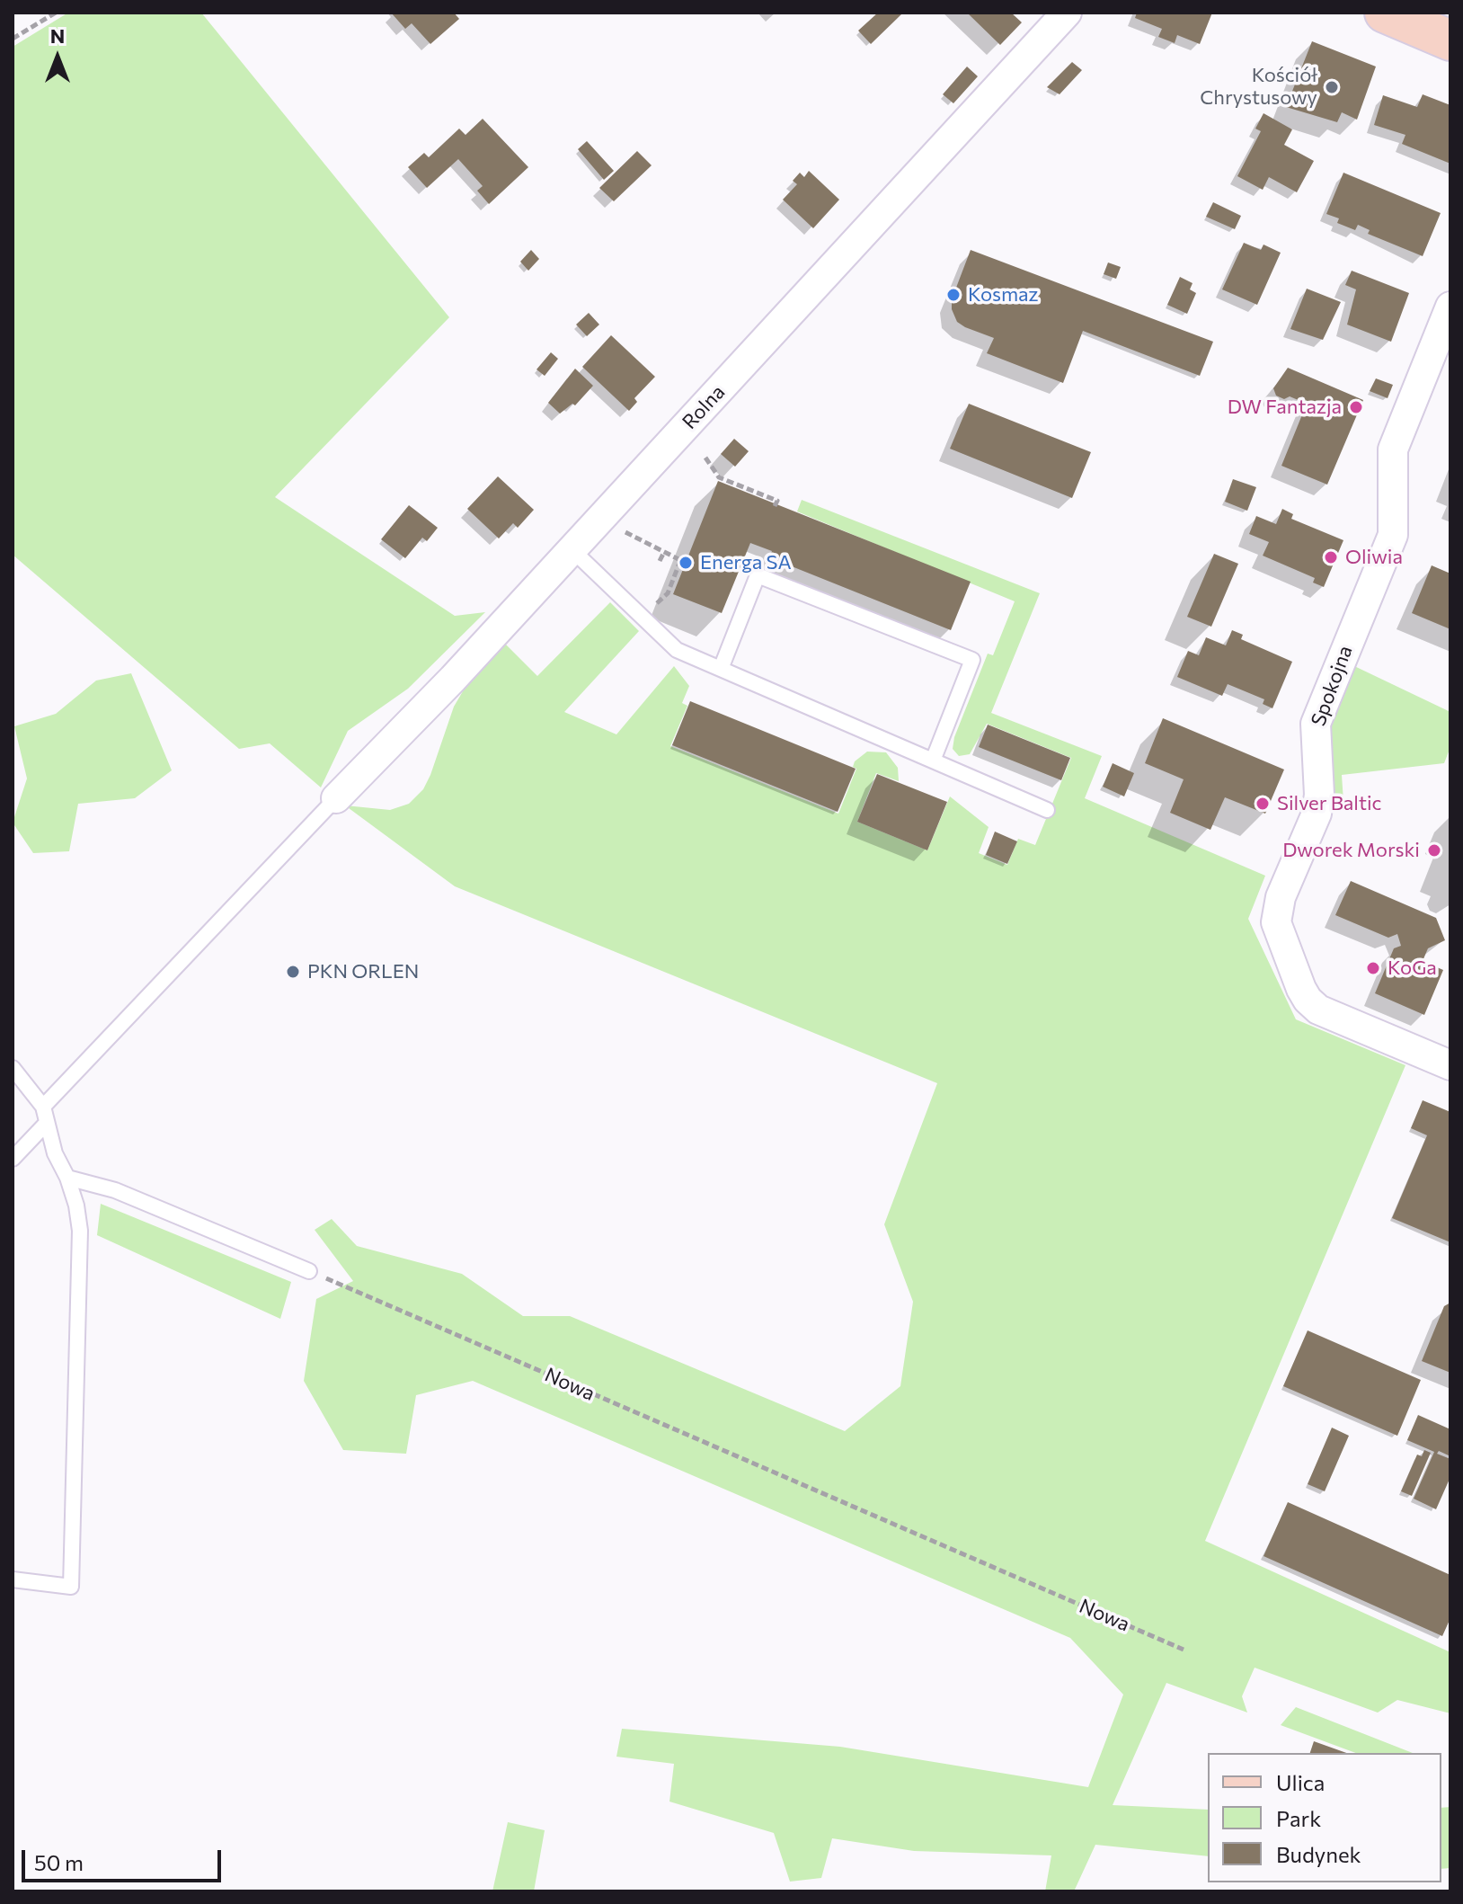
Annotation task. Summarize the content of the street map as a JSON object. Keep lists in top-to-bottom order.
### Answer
{
  "streets": {
    "street": ["Rolna", "Spokojna"],
    "path": ["Nowa"]
  },
  "places": [
    "Kościół Chrystusowy",
    "Kosmaz",
    "DW Fantazja",
    "Oliwia",
    "Energa SA",
    "Silver Baltic",
    "Dworek Morski",
    "KoGa",
    "PKN ORLEN"
  ],
  "legend": ["Ulica", "Park", "Budynek"],
  "scale_bar": "50 m",
  "north": "top"
}
